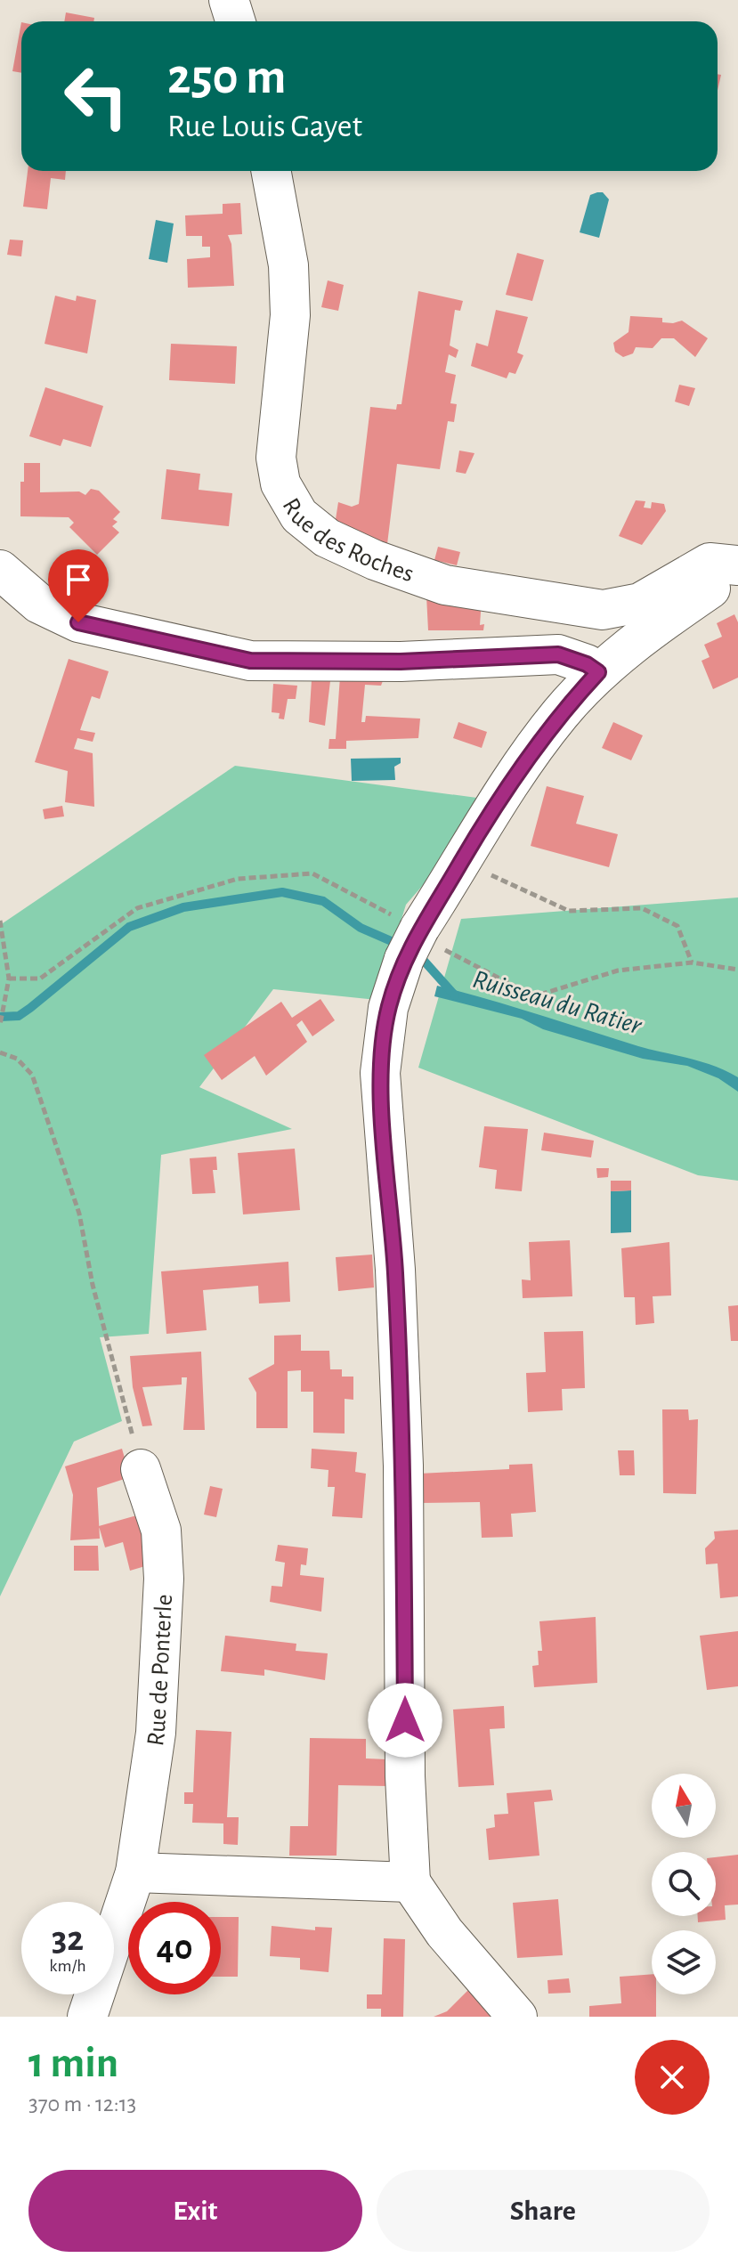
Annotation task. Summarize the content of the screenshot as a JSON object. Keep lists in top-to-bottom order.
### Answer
{
  "streets": {
    "street": ["Rue des Roches", "Rue de Ponterle"]
  },
  "water": ["Ruisseau du Ratier"],
  "north": "top",
  "page": {
    "turn": ["250 m", "Rue Louis Gayet"],
    "speed": "32 km/h",
    "limit": "40",
    "heading": ["1 min", "370 m · 12:13"],
    "buttons": ["Exit", "Share"]
  }
}
